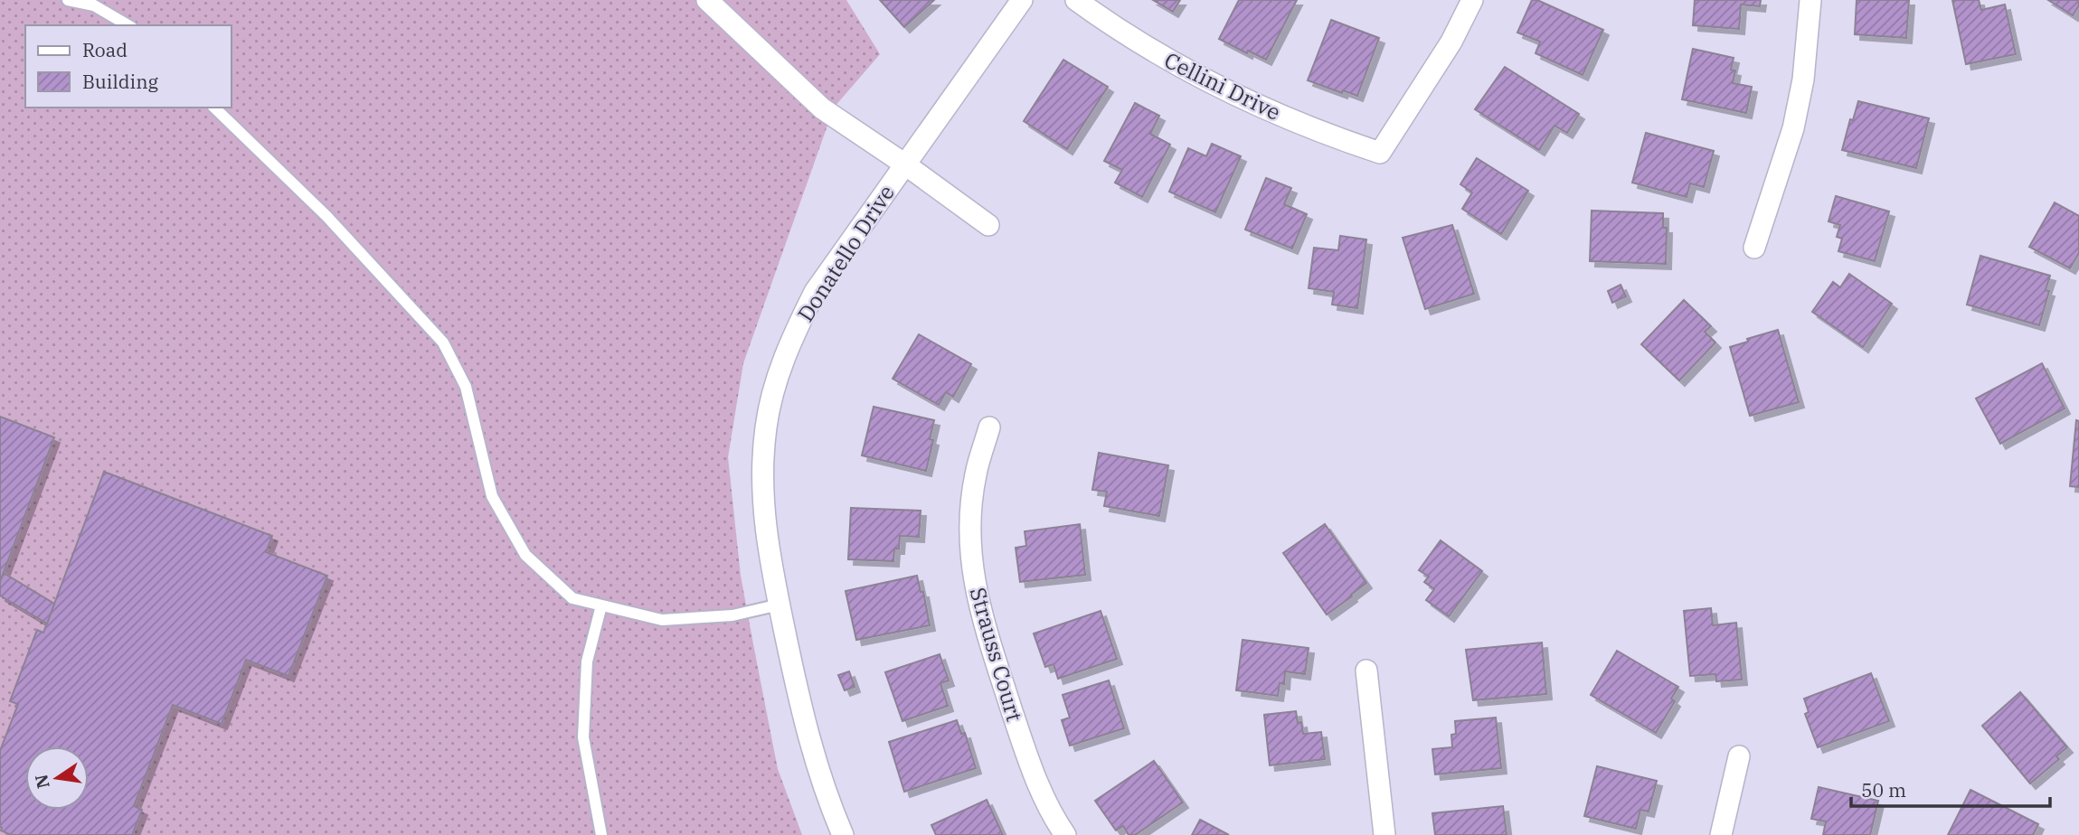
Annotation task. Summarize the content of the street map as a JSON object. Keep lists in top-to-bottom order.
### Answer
{
  "streets": {
    "street": ["Cellini Drive", "Donatello Drive", "Strauss Court"]
  },
  "legend": ["Road", "Building"],
  "scale_bar": "50 m",
  "north": "left"
}
